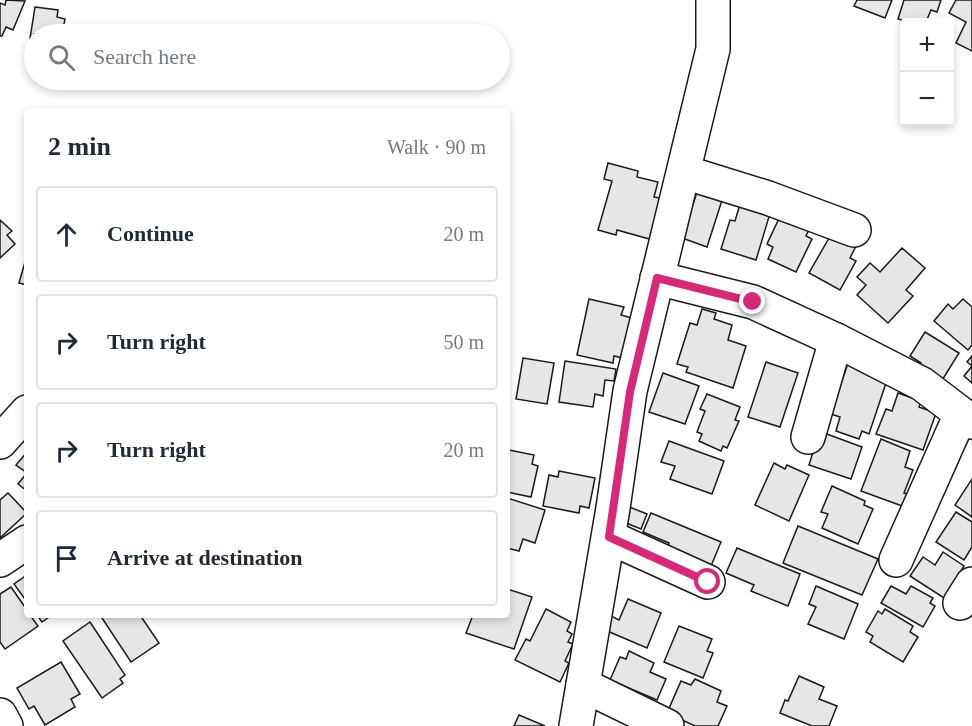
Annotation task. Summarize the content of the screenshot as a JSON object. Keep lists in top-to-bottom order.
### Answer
{
  "page": {
    "map_buttons": ["+", "−"],
    "search": "Search here",
    "heading": ["2 min", "Walk · 90 m"],
    "list": [
      ["Continue", "20 m"],
      ["Turn right", "50 m"],
      ["Turn right", "20 m"],
      "Arrive at destination"
    ]
  }
}
